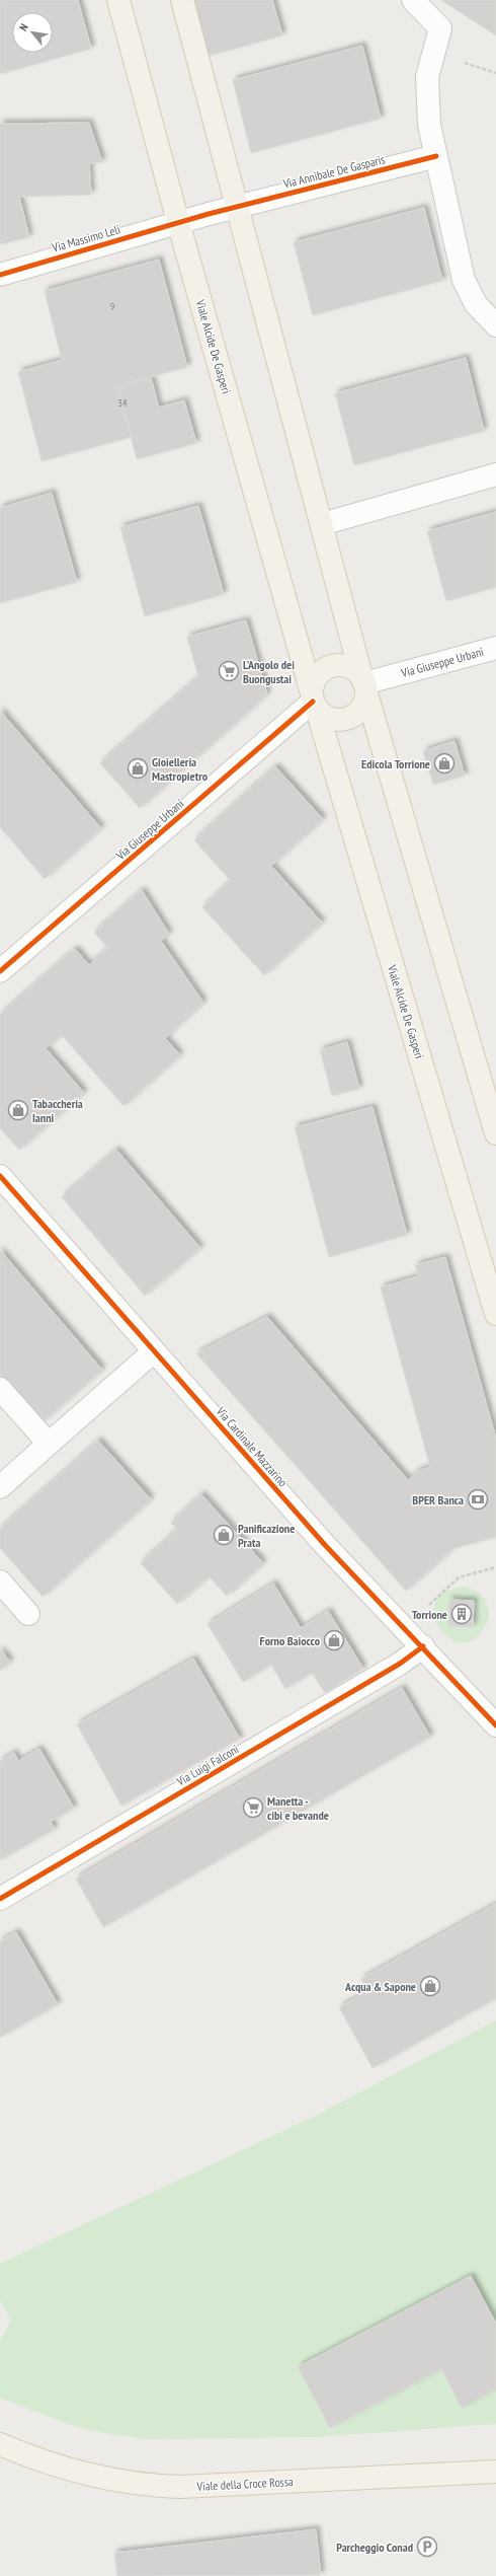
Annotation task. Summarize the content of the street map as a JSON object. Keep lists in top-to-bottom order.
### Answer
{
  "streets": {
    "main road": ["Viale Alcide De Gasperi", "Viale della Croce Rossa"],
    "street": [
      "Via Annibale De Gasparis",
      "Via Massimo Leli",
      "Via Giuseppe Urbani",
      "Via Cardinale Mazzarino",
      "Via Luigi Falconi"
    ]
  },
  "crossings": [
    ["Via Annibale De Gasparis", "Via Massimo Leli"],
    ["Via Annibale De Gasparis", "Viale Alcide De Gasperi"],
    ["Via Massimo Leli", "Viale Alcide De Gasperi"],
    ["Viale Alcide De Gasperi", "Via Giuseppe Urbani"],
    ["Via Cardinale Mazzarino", "Via Luigi Falconi"]
  ],
  "places": {
    "supermarket": ["L'Angolo dei Buongustai", "Manetta - cibi e bevande"],
    "shop": [
      "Edicola Torrione",
      "Gioielleria Mastropietro",
      "Tabaccheria Ianni",
      "Panificazione Prata",
      "Forno Baiocco",
      "Acqua & Sapone"
    ],
    "bank": ["BPER Banca"],
    "building": ["Torrione"],
    "parking": ["Parcheggio Conad"]
  },
  "house_numbers": ["9", "34"],
  "north": "top left"
}
